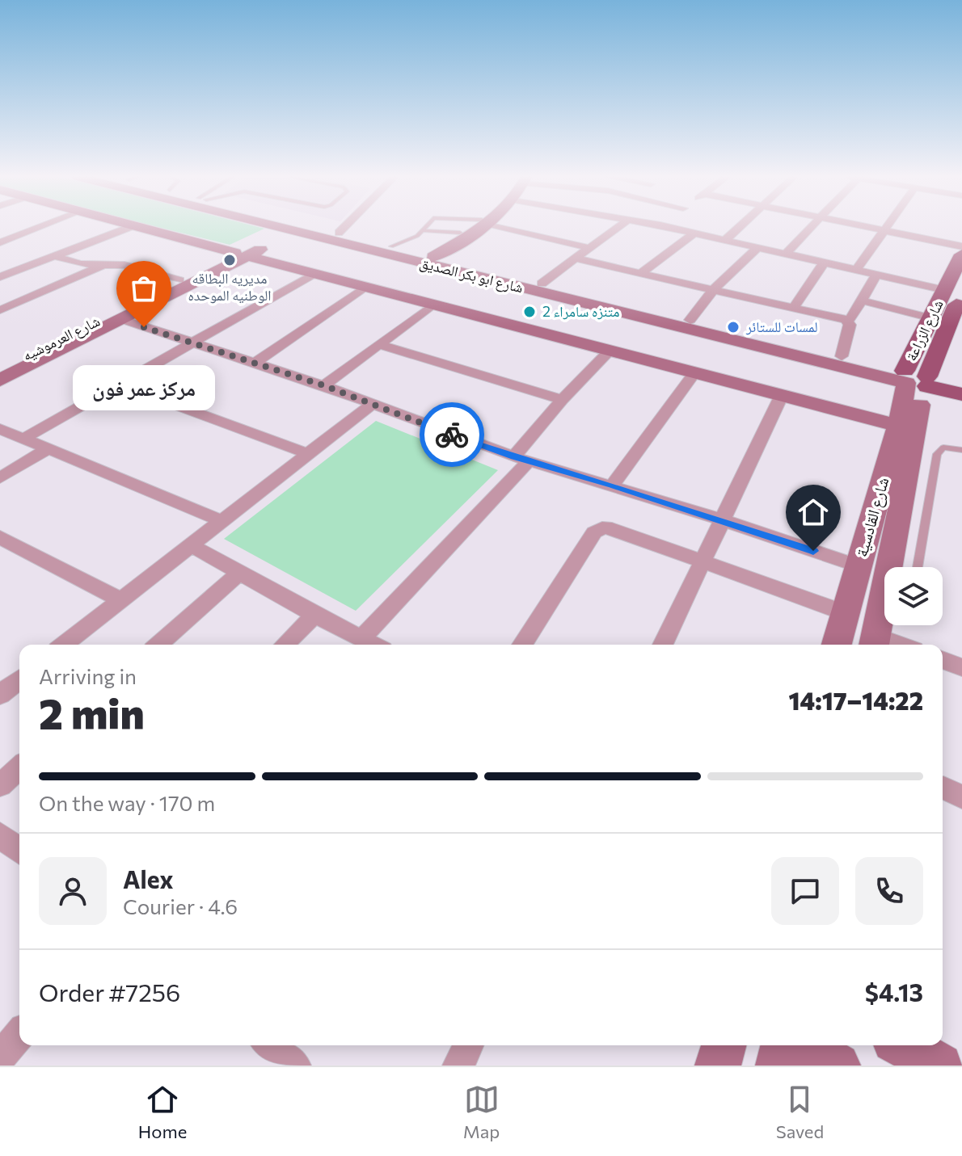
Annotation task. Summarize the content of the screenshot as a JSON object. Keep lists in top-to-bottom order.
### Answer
{
  "streets": {
    "main road": [
      "شارع ابو بكر الصديق",
      "شارع الزراعة",
      "شارع العرموشيه",
      "شارع القادسية"
    ]
  },
  "crossings": [
    ["شارع ابو بكر الصديق", "شارع الزراعة"],
    ["شارع ابو بكر الصديق", "شارع العرموشيه"],
    ["شارع ابو بكر الصديق", "شارع القادسية"],
    ["شارع الزراعة", "شارع القادسية"]
  ],
  "places": [
    "مديريه البطاقه الوطنيه الموحده",
    "متنزه سامراء 2",
    "مركز عمر فون",
    "لمسات للستائر"
  ],
  "page": {
    "bubble": "مركز عمر فون",
    "heading": ["2 min", "Arriving in", "14:17–14:22"],
    "panel": [
      "Alex",
      "Courier · 4.6",
      "Order #7256",
      "$4.13"
    ],
    "bar": "On the way · 170 m",
    "tabs": ["Home", "Map", "Saved"]
  }
}
